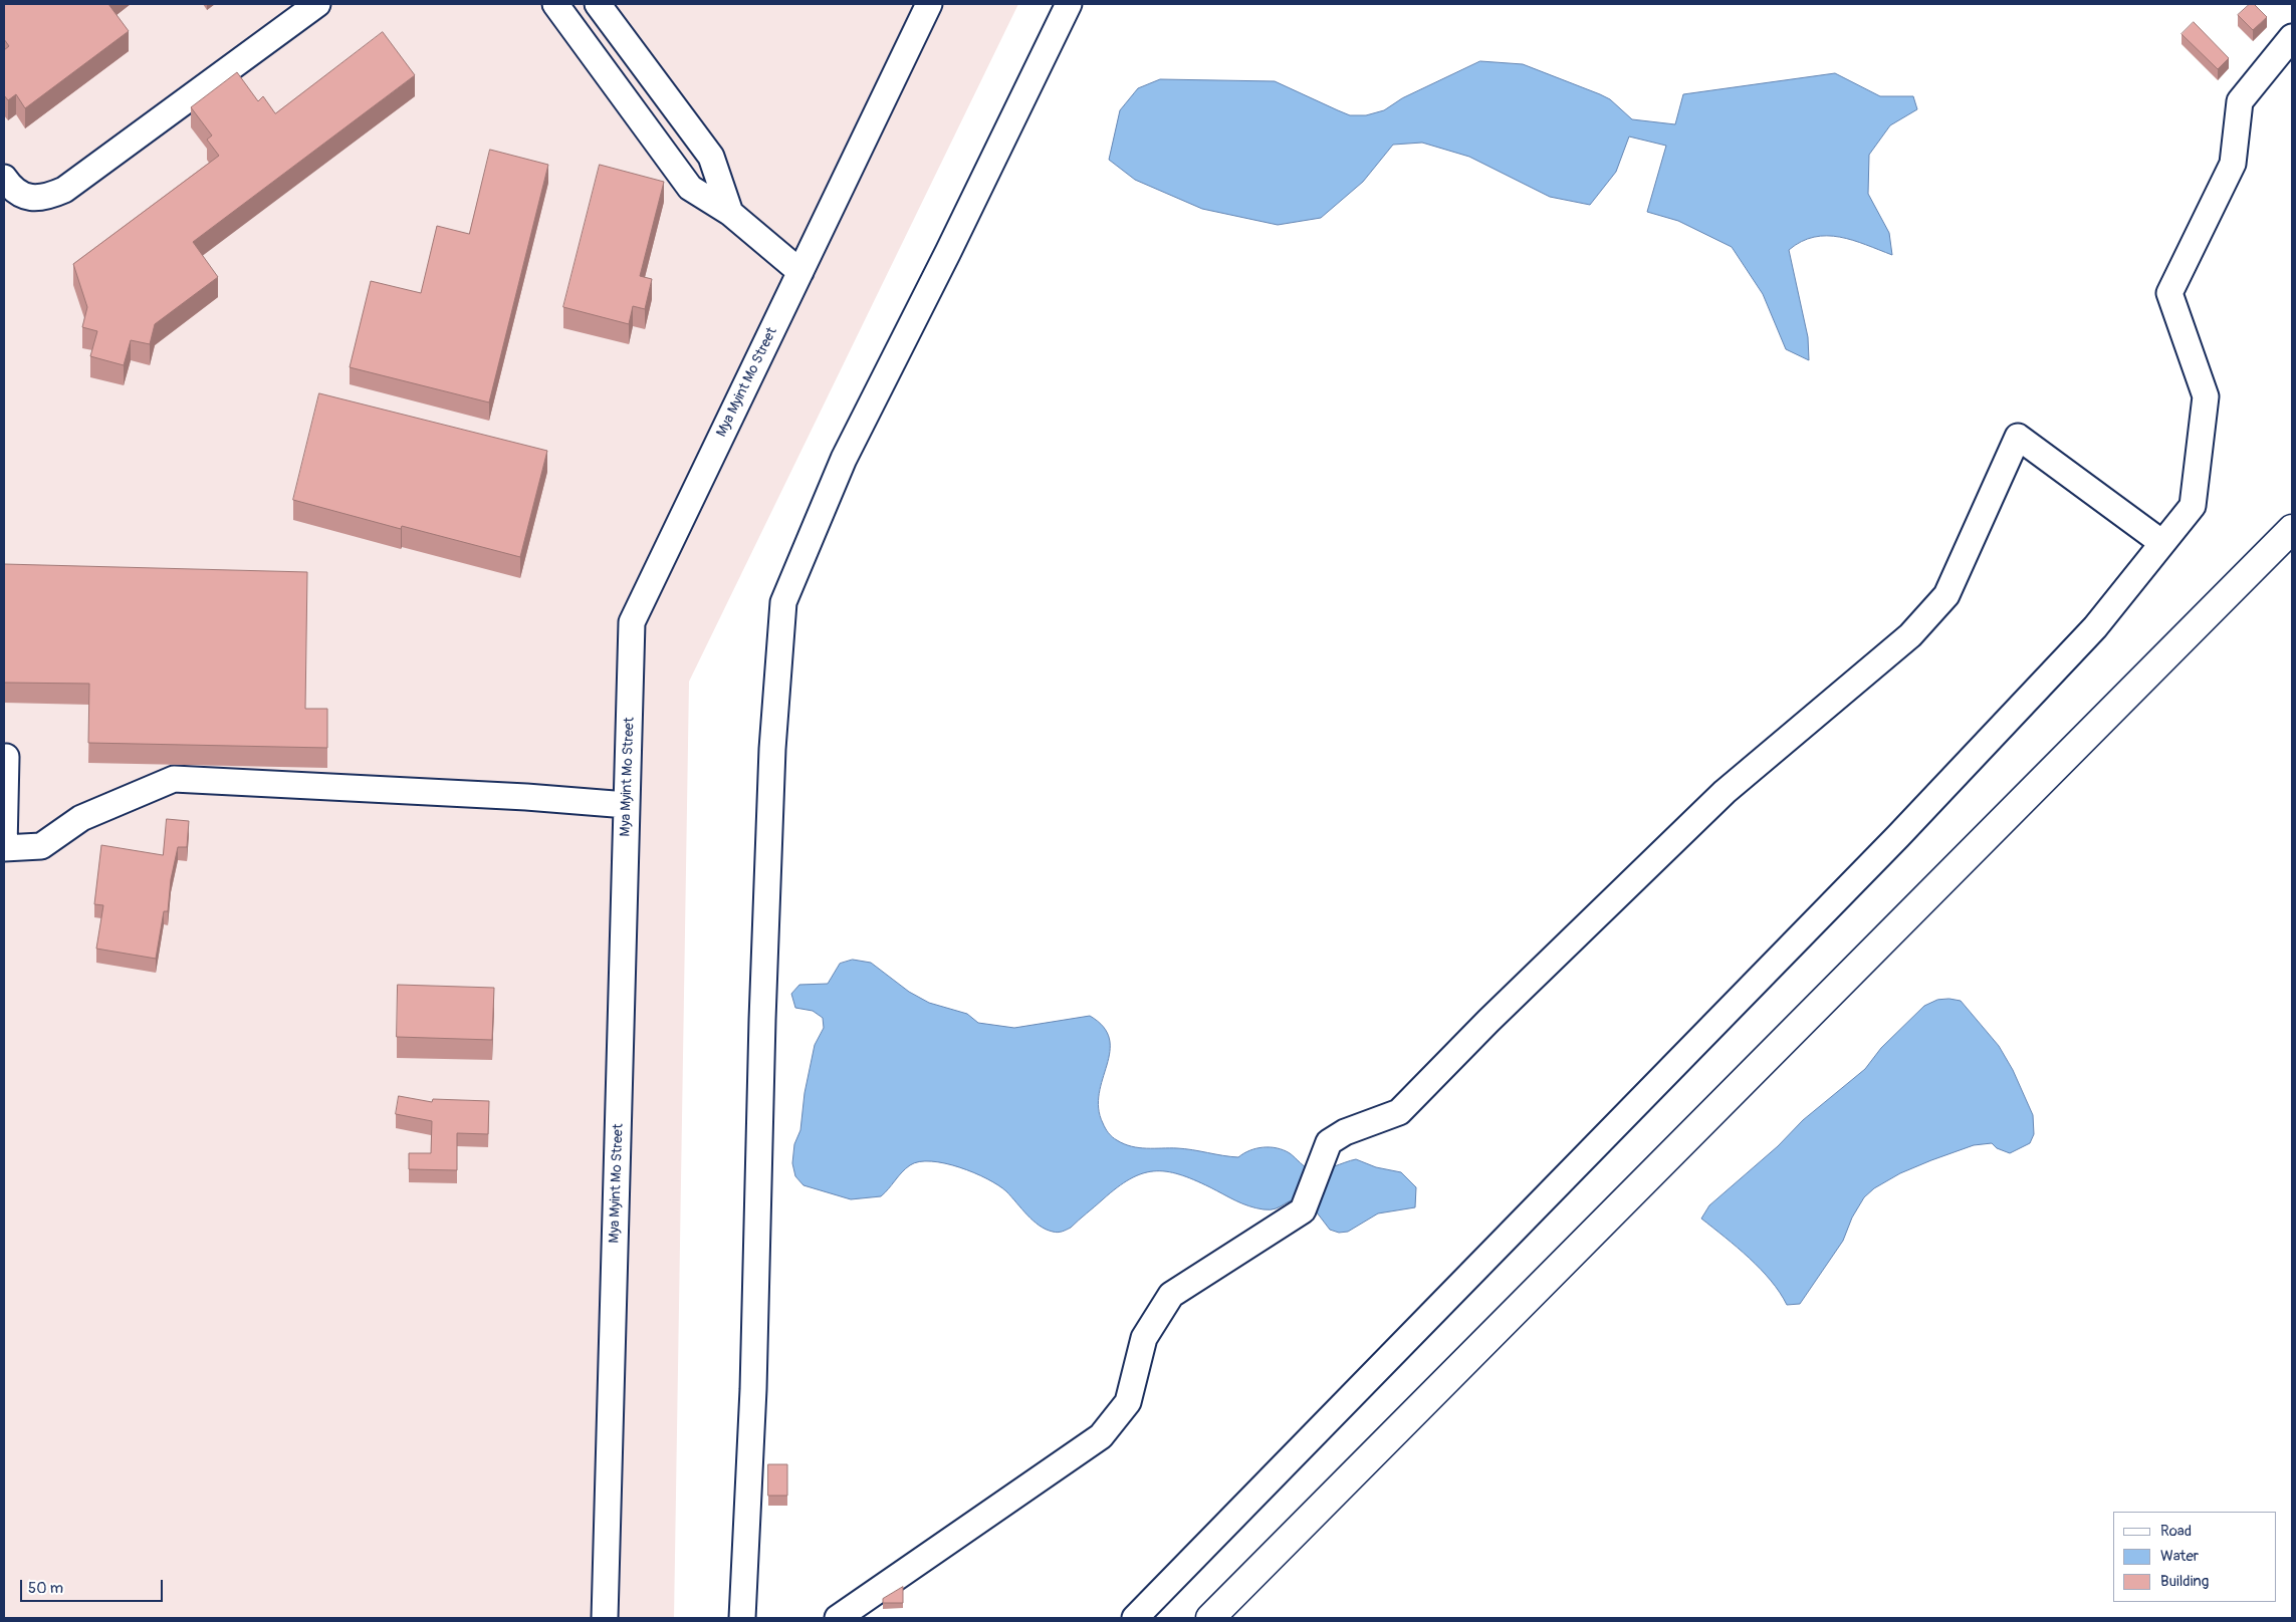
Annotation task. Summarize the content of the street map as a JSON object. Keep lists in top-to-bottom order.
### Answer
{
  "streets": {
    "street": ["Mya Myint Mo Street"]
  },
  "legend": ["Road", "Water", "Building"],
  "scale_bar": "50 m"
}
